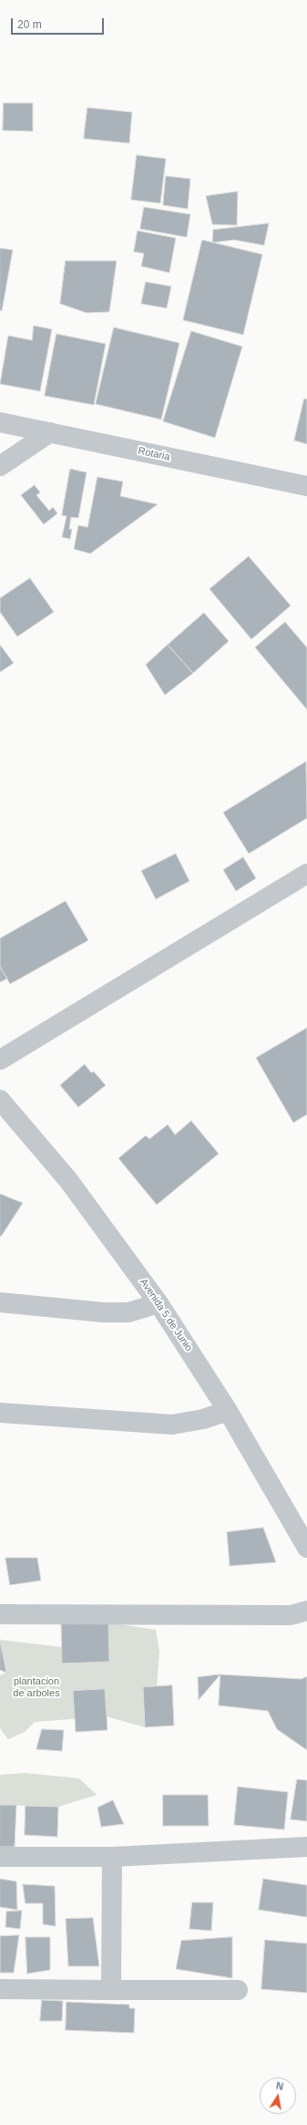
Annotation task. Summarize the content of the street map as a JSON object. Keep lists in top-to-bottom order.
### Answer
{
  "streets": {
    "street": ["Rotaria", "Avenida 5 de Junio"]
  },
  "parks": ["plantacion de arboles"],
  "scale_bar": "20 m",
  "north": "top"
}
